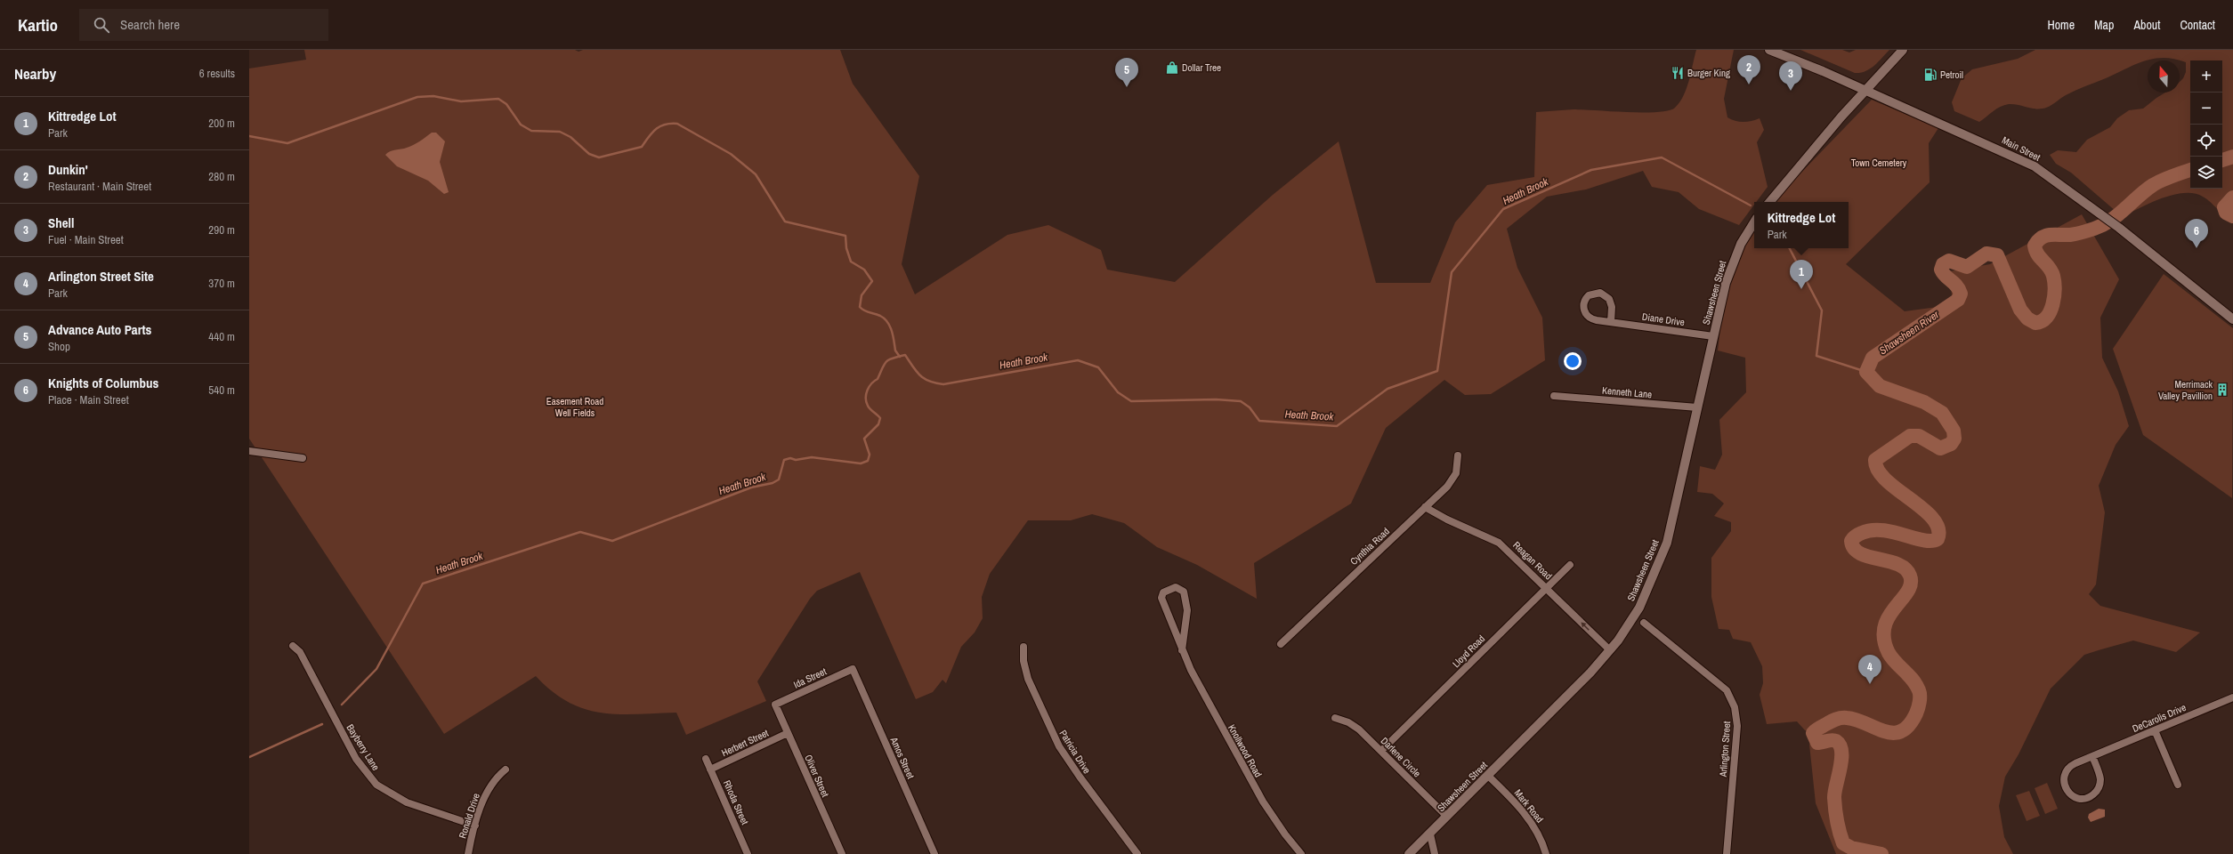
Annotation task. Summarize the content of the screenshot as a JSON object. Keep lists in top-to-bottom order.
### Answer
{
  "streets": {
    "main road": ["Main Street", "Shawsheen Street"],
    "street": [
      "Diane Drive",
      "Kenneth Lane",
      "Cynthia Road",
      "Reagan Road",
      "Lloyd Road",
      "Ida Street",
      "DeCarolis Drive",
      "Herbert Street",
      "Bayberry Lane",
      "Arlington Street",
      "Knollwood Road",
      "Patricia Drive",
      "Darlene Circle",
      "Amos Street",
      "Oliver Street",
      "Rhoda Street",
      "Mark Road",
      "Ronald Drive"
    ]
  },
  "crossings": [
    ["Shawsheen Street", "Diane Drive"],
    ["Shawsheen Street", "Kenneth Lane"],
    ["Shawsheen Street", "Reagan Road"],
    ["Shawsheen Street", "Darlene Circle"],
    ["Shawsheen Street", "Mark Road"],
    ["Cynthia Road", "Reagan Road"],
    ["Reagan Road", "Lloyd Road"],
    ["Lloyd Road", "Darlene Circle"],
    ["Ida Street", "Amos Street"],
    ["Ida Street", "Oliver Street"],
    ["Herbert Street", "Oliver Street"],
    ["Herbert Street", "Rhoda Street"],
    ["Bayberry Lane", "Ronald Drive"]
  ],
  "one_way": ["Reagan Road"],
  "water": ["Heath Brook", "Shawsheen River"],
  "parks": ["Town Cemetery", "Easement Road Well Fields"],
  "places": {
    "shop": ["Dollar Tree"],
    "restaurant": ["Burger King"],
    "fuel station": ["Petroil"],
    "building": ["Merrimack Valley Pavillion"]
  },
  "north": "top",
  "page": {
    "header": "Kartio",
    "search": "Search here",
    "nav": [
      "Home",
      "Map",
      "About",
      "Contact"
    ],
    "heading": ["Nearby", "6 results"],
    "pins": [
      "2",
      "5",
      "3",
      "6",
      "1",
      "4"
    ],
    "map_buttons": ["+", "−"],
    "list": [
      {
        "mark": "1",
        "name": "Kittredge Lot",
        "note": "Park",
        "value": "200 m"
      },
      {
        "mark": "2",
        "name": "Dunkin'",
        "note": "Restaurant · Main Street",
        "value": "280 m"
      },
      {
        "mark": "3",
        "name": "Shell",
        "note": "Fuel · Main Street",
        "value": "290 m"
      },
      {
        "mark": "4",
        "name": "Arlington Street Site",
        "note": "Park",
        "value": "370 m"
      },
      {
        "mark": "5",
        "name": "Advance Auto Parts",
        "note": "Shop",
        "value": "440 m"
      },
      {
        "mark": "6",
        "name": "Knights of Columbus",
        "note": "Place · Main Street",
        "value": "540 m"
      }
    ],
    "popup": ["Kittredge Lot", "Park"]
  }
}
